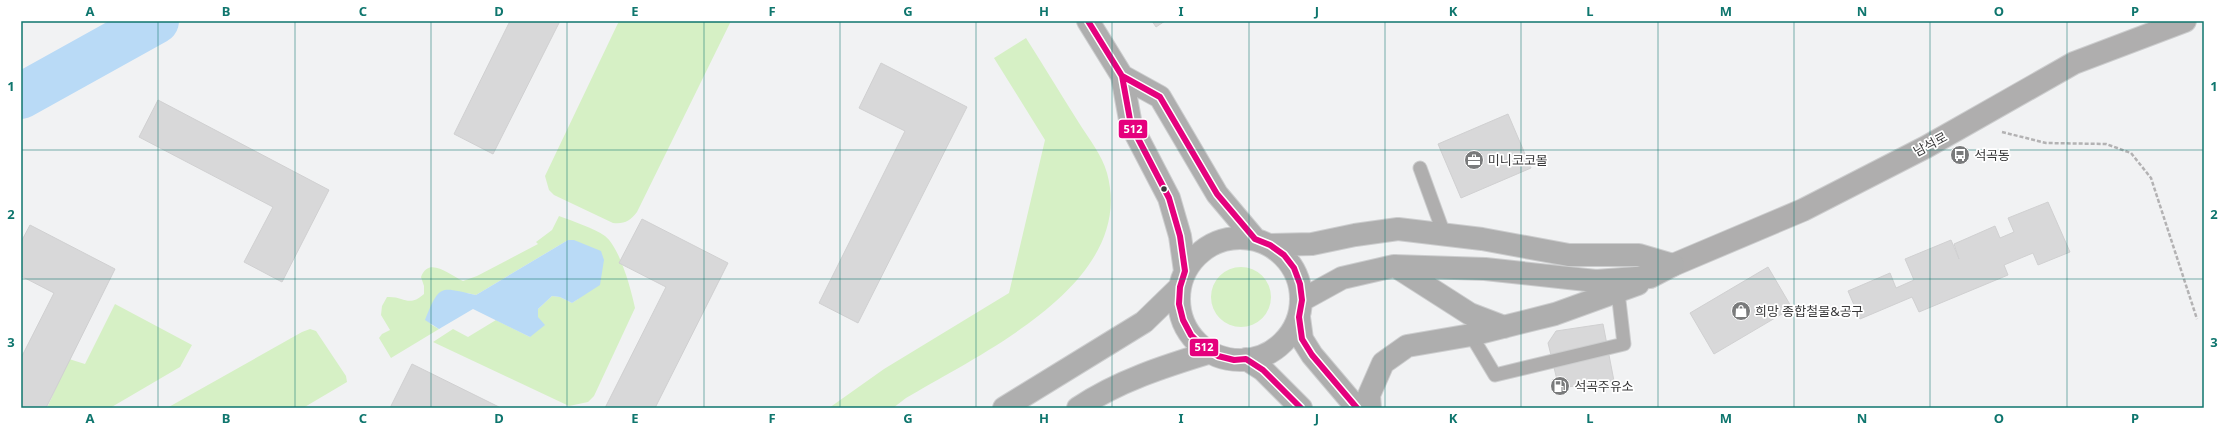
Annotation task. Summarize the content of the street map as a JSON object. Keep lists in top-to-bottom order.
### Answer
{
  "streets": {
    "street": ["남석로"]
  },
  "places": {
    "bus stop": ["석곡동"],
    "office": ["미니코코몰"],
    "shop": ["희망 종합철물&공구"],
    "fuel station": ["석곡주유소"]
  },
  "lines": ["transit line 512"],
  "grid": {
    "columns": [
      "A",
      "B",
      "C",
      "D",
      "E",
      "F",
      "G",
      "H",
      "I",
      "J",
      "K",
      "L",
      "M",
      "N",
      "O",
      "P"
    ],
    "rows": ["1", "2", "3"]
  }
}
